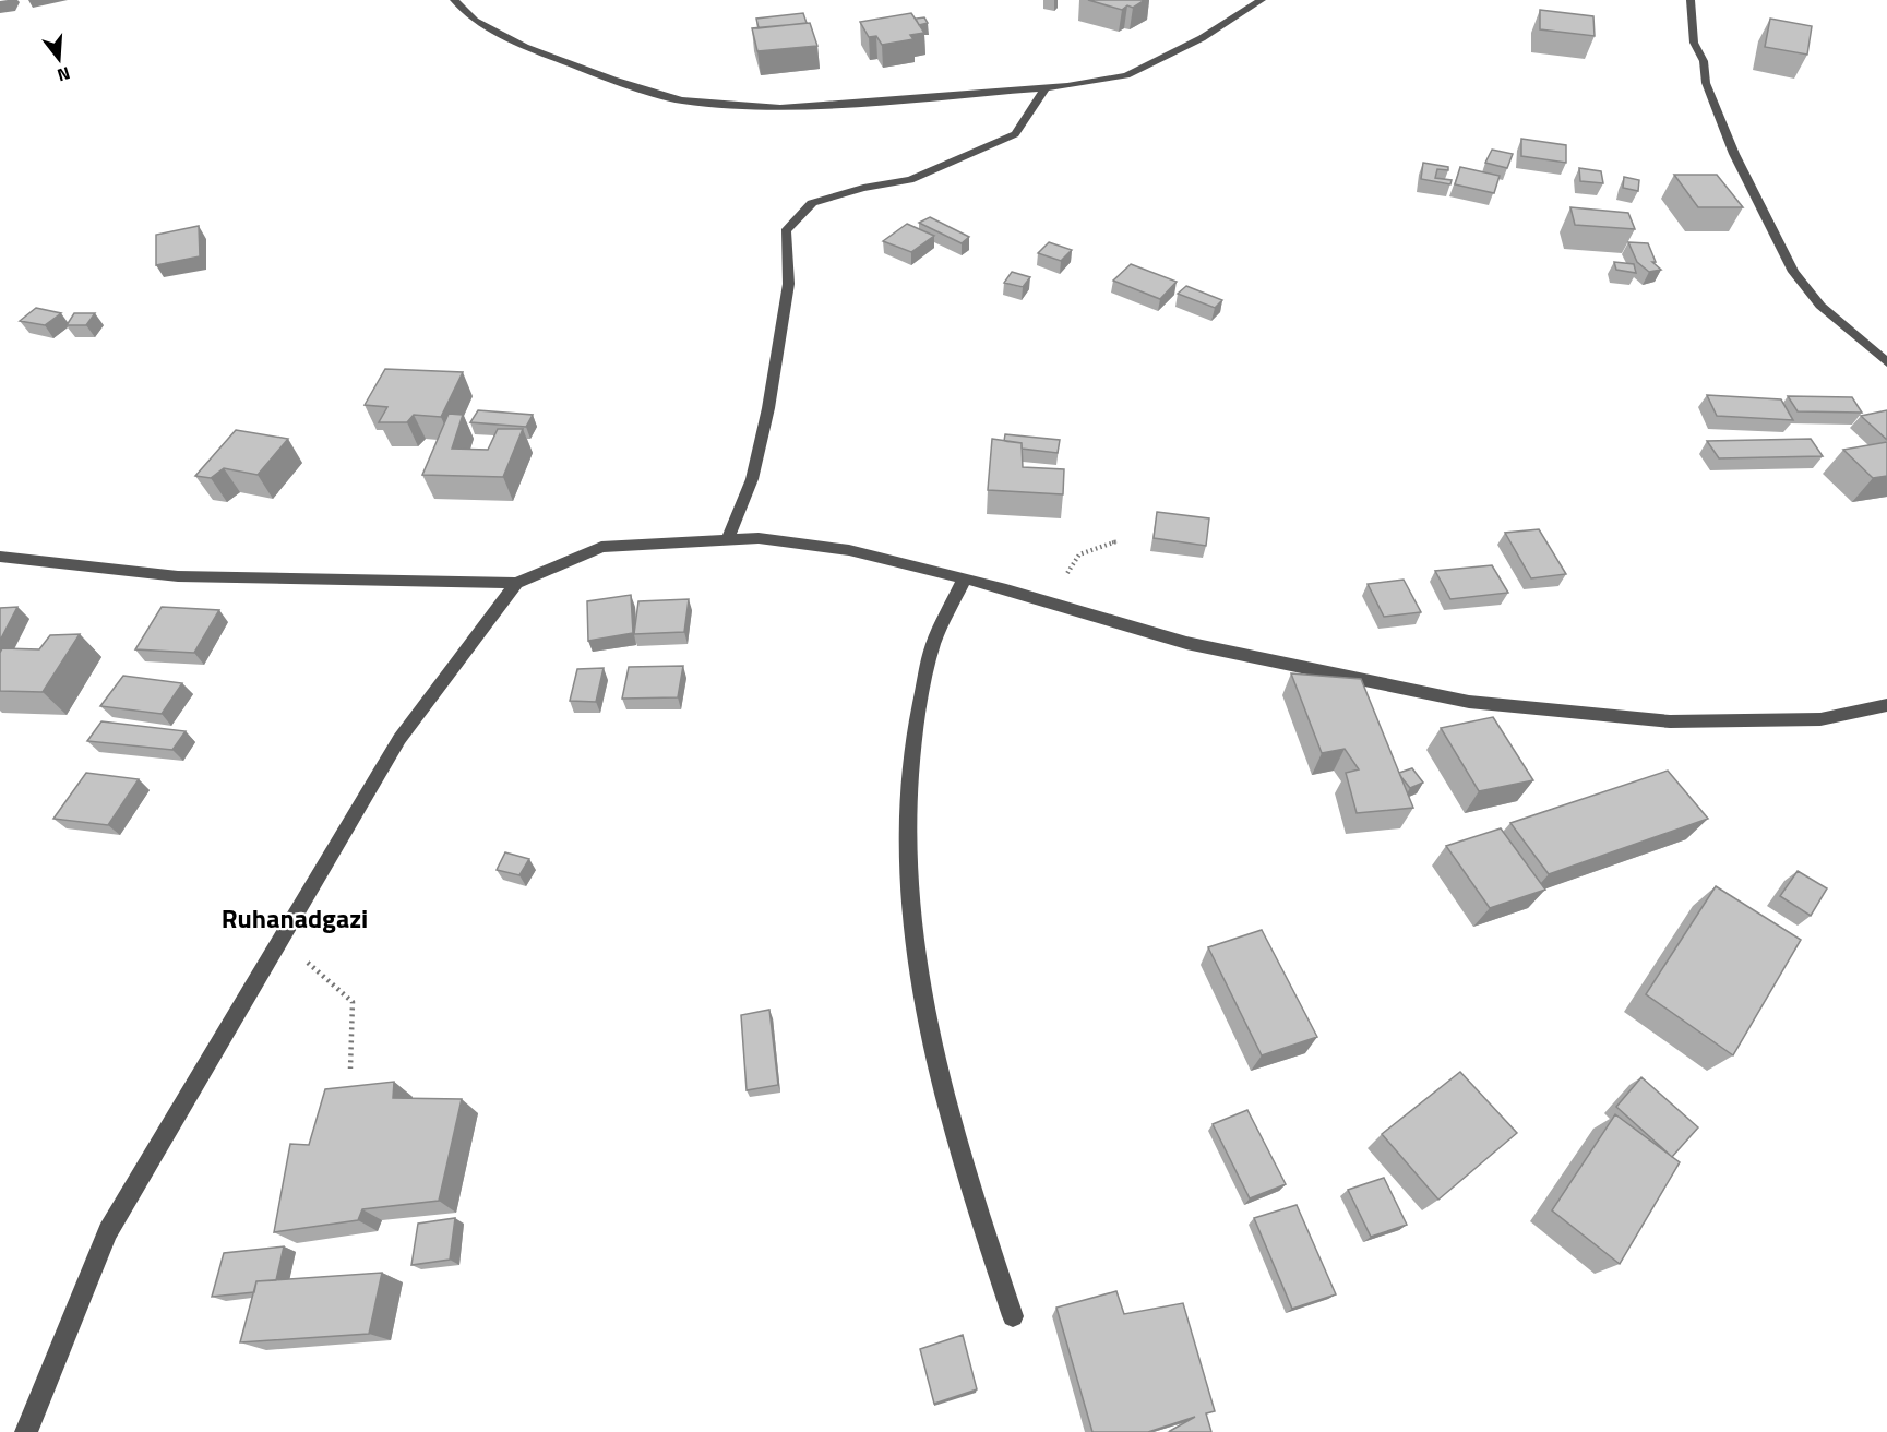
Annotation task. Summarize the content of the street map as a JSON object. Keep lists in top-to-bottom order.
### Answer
{
  "districts": ["Ruhanadgazi"],
  "north": "bottom"
}
